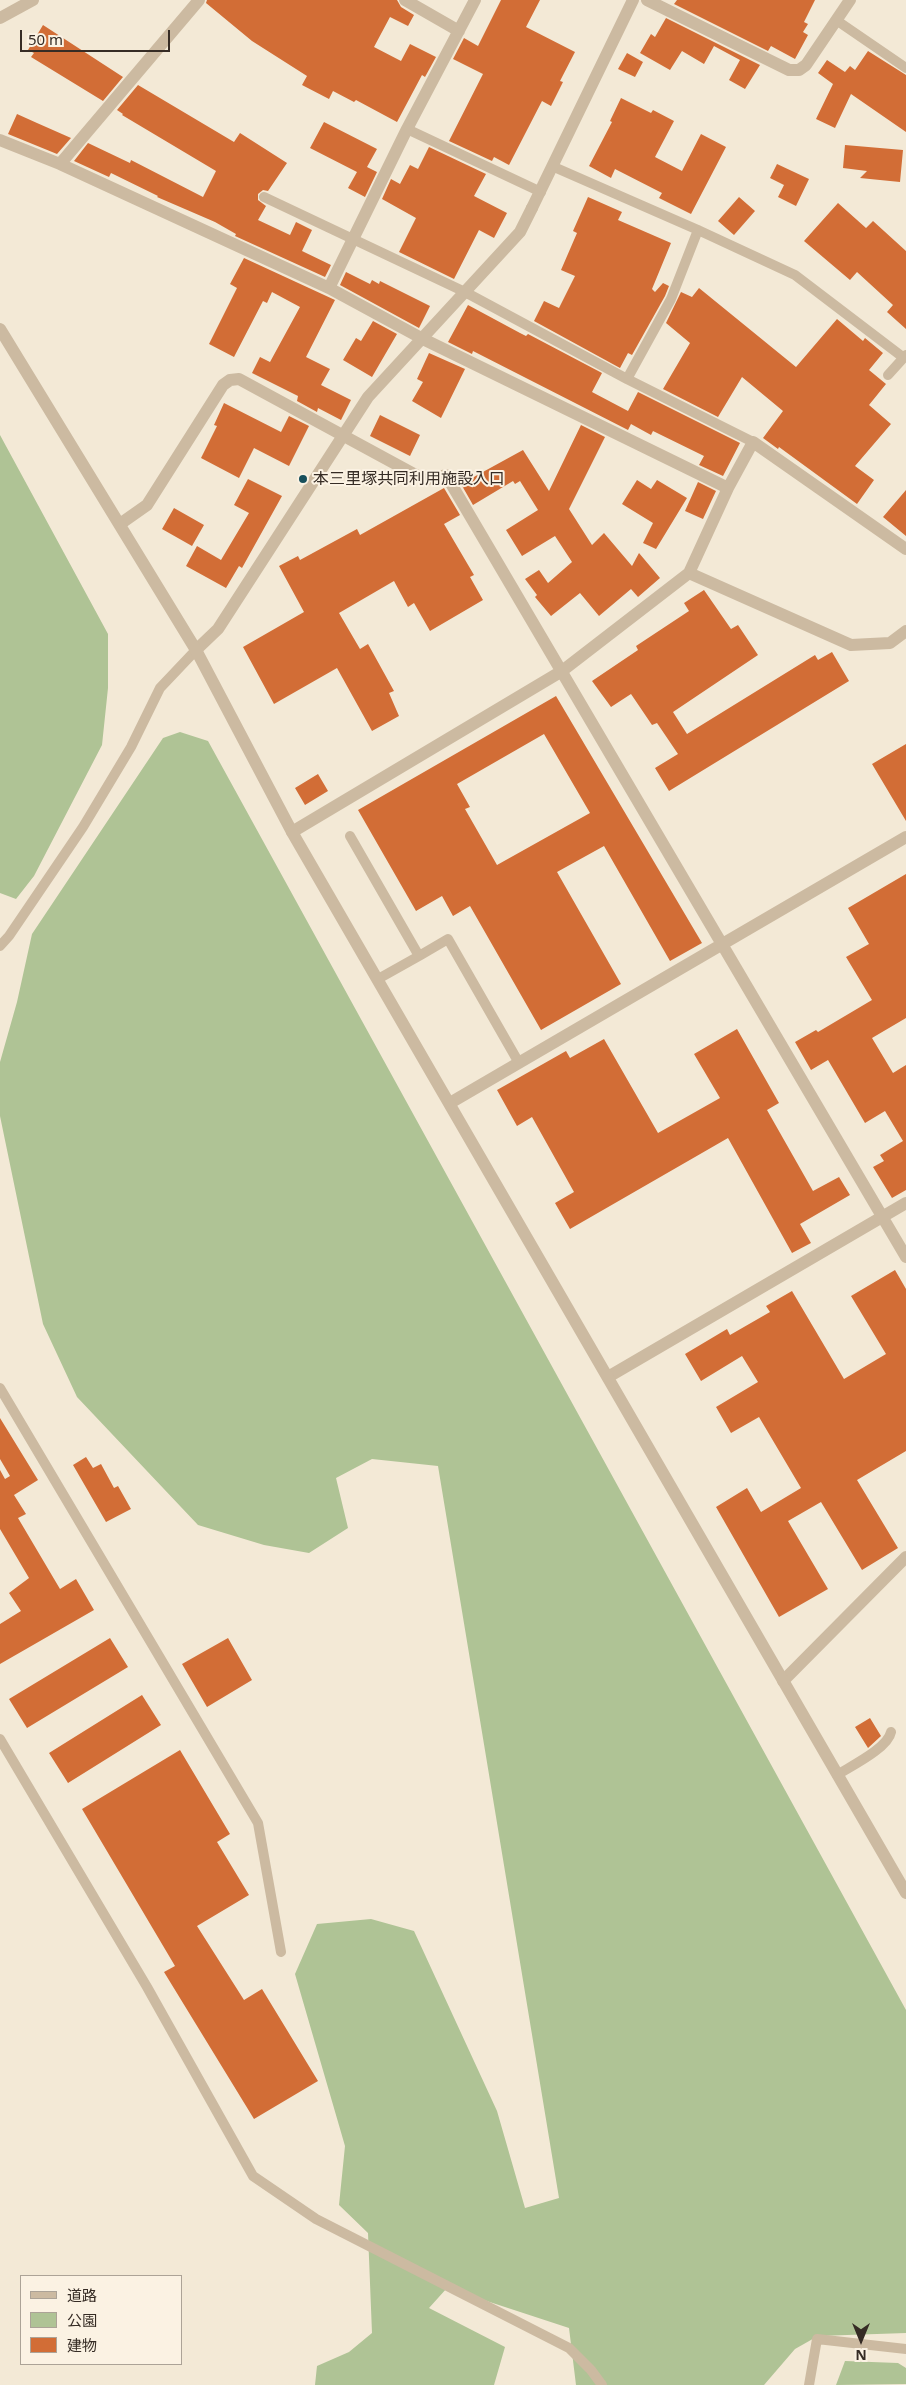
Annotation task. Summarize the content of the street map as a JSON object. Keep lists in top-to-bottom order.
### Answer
{
  "places": ["本三里塚共同利用施設入口"],
  "legend": ["道路", "公園", "建物"],
  "scale_bar": "50 m",
  "north": "bottom"
}
